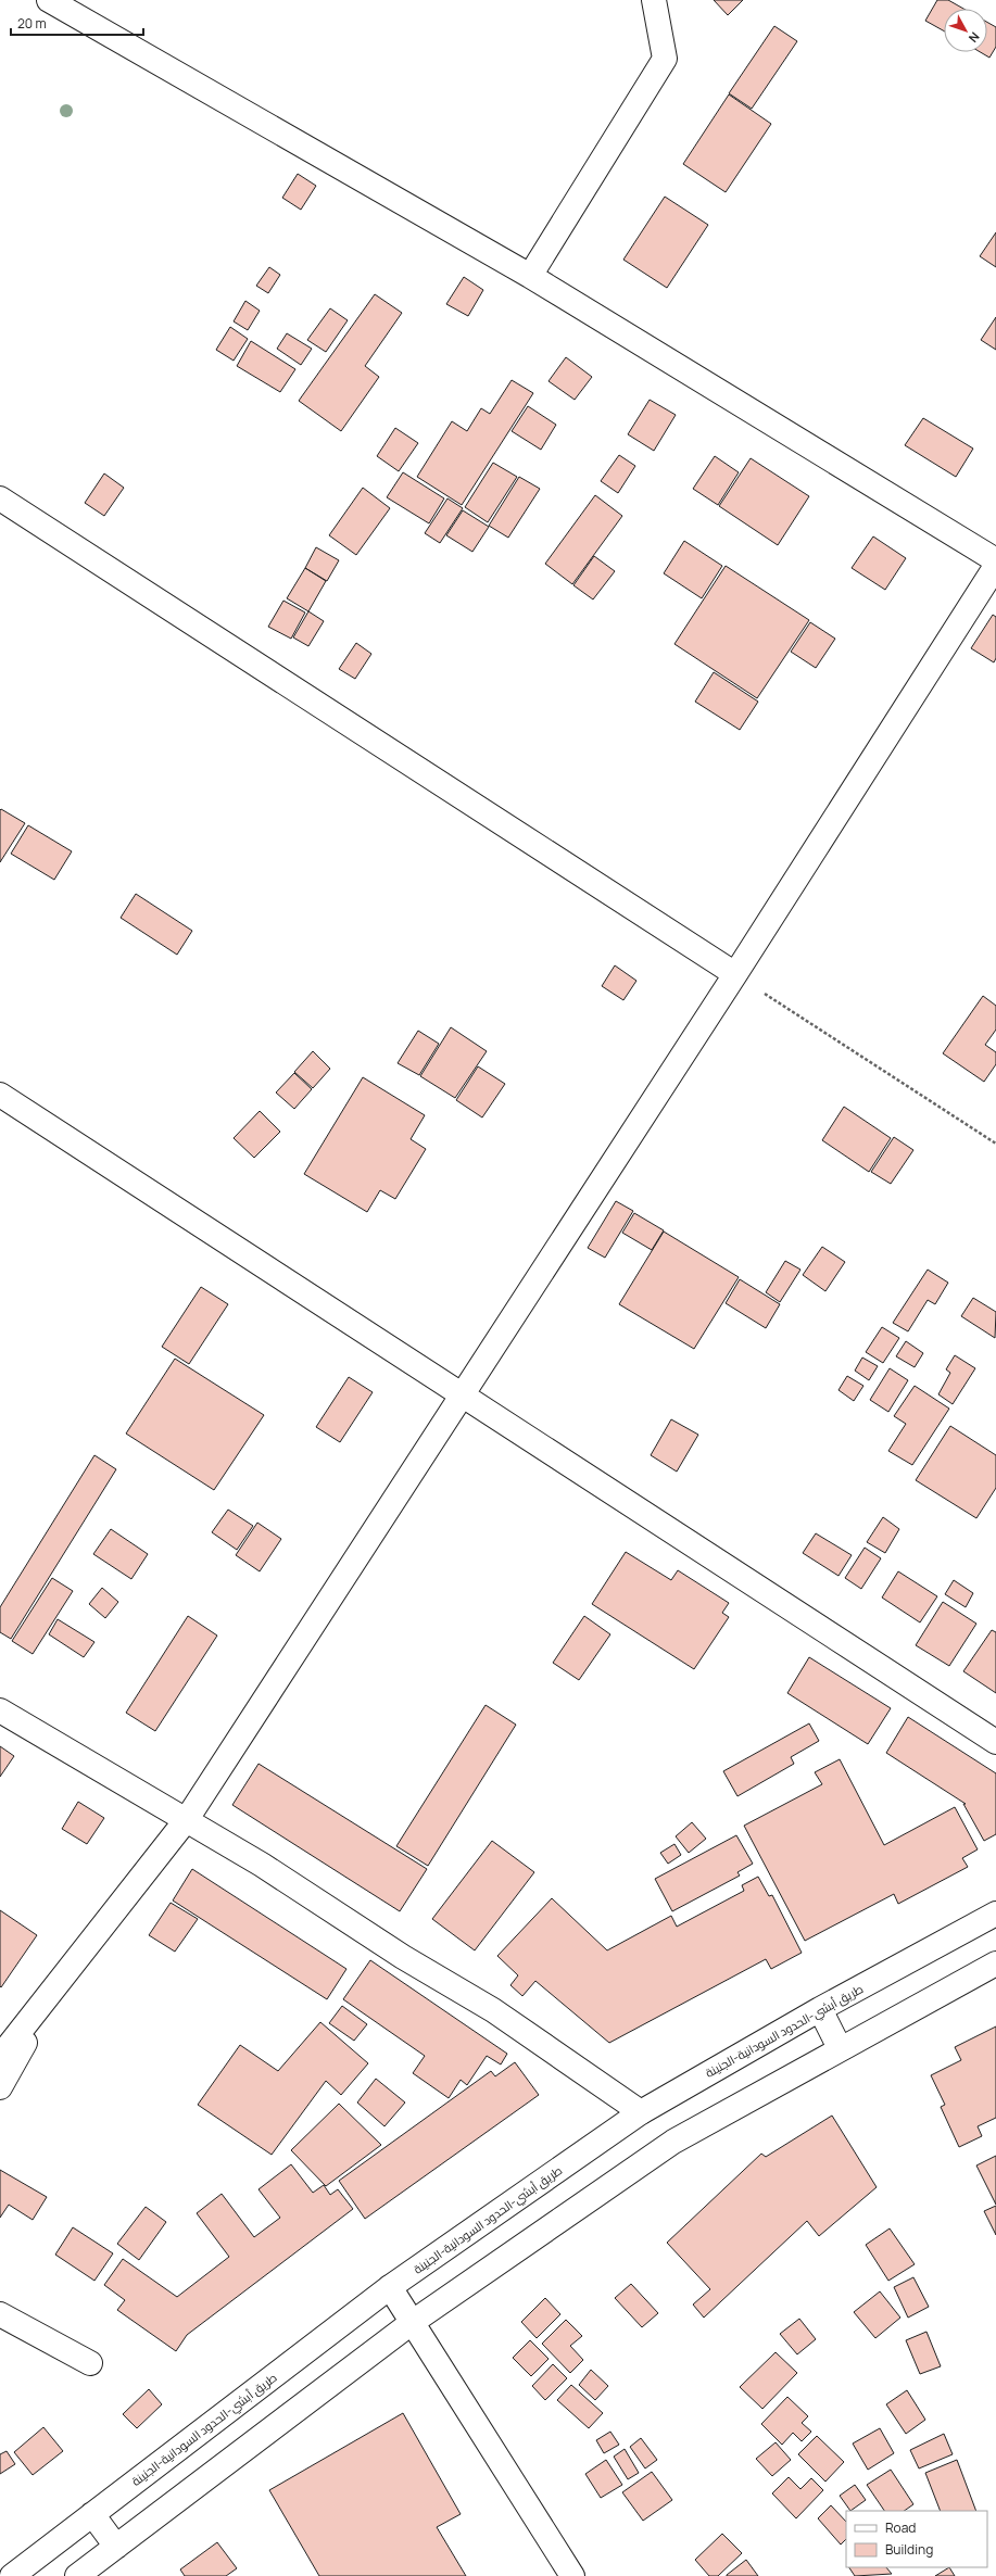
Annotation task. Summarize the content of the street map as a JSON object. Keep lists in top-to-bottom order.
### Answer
{
  "streets": {
    "main road": ["طريق أبشي-الحدود السودانية-الجنينة"]
  },
  "legend": ["Road", "Building"],
  "scale_bar": "20 m",
  "north": "bottom right"
}
